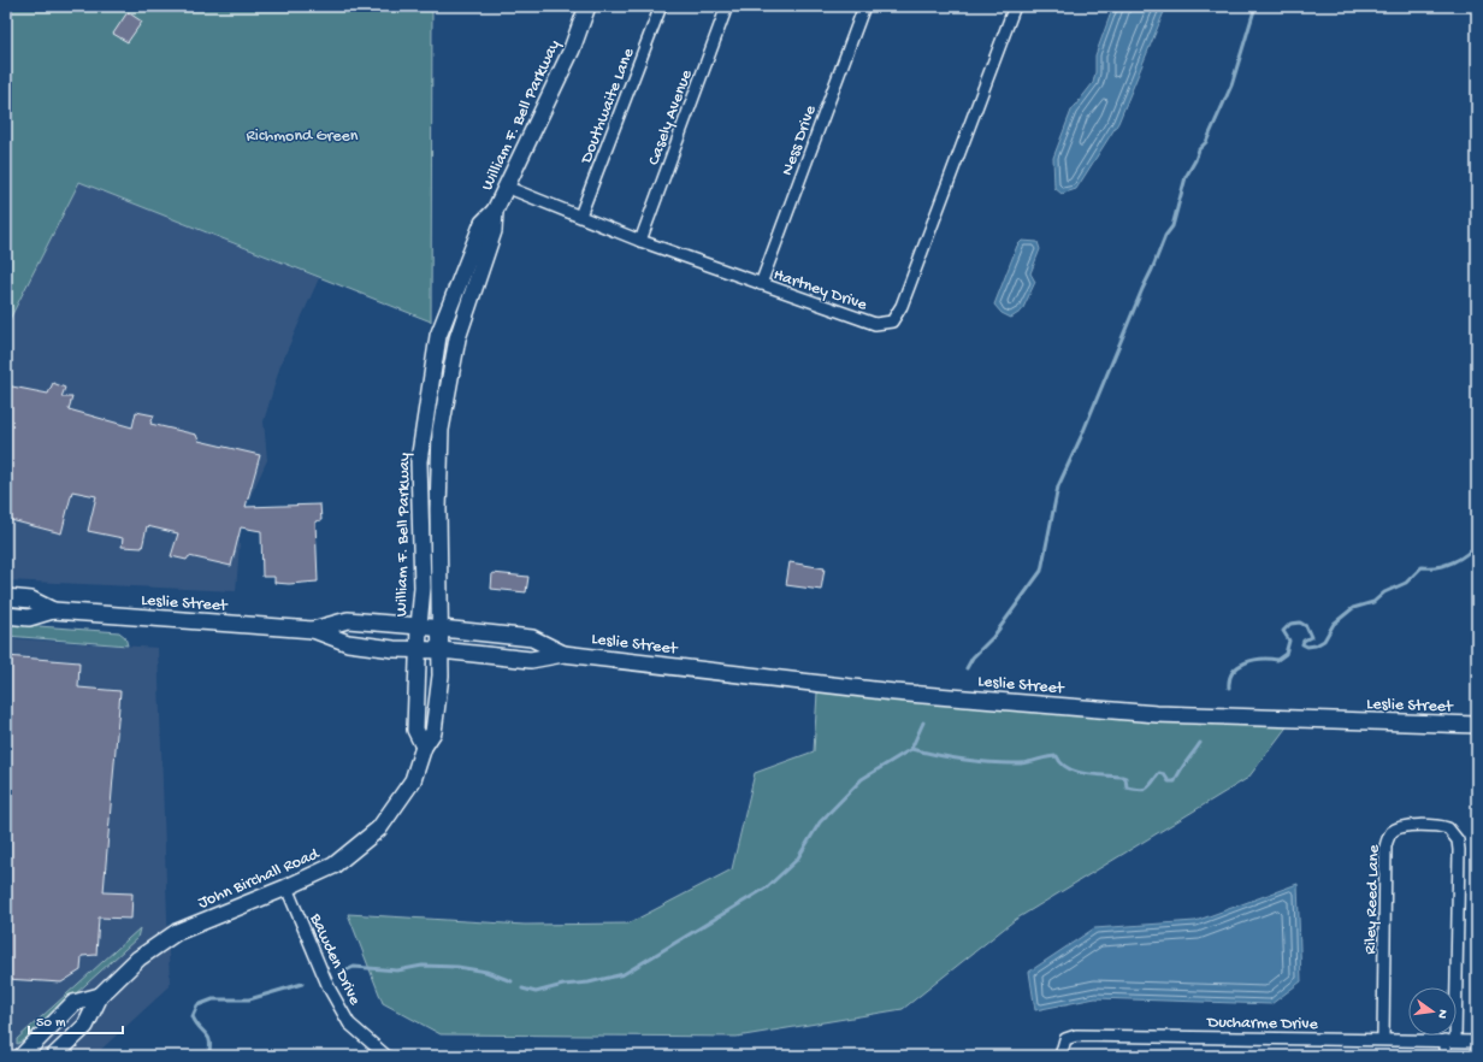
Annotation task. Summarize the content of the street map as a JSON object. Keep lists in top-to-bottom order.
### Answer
{
  "streets": {
    "street": [
      "Douthwaite Lane",
      "William F. Bell Parkway",
      "Casely Avenue",
      "Ness Drive",
      "Hartney Drive",
      "Leslie Street",
      "John Birchall Road",
      "Riley Reed Lane",
      "Bawden Drive",
      "Ducharme Drive"
    ]
  },
  "crossings": [
    ["Douthwaite Lane", "Hartney Drive"],
    ["William F. Bell Parkway", "Hartney Drive"],
    ["William F. Bell Parkway", "Leslie Street"],
    ["William F. Bell Parkway", "John Birchall Road"],
    ["Casely Avenue", "Hartney Drive"],
    ["Ness Drive", "Hartney Drive"],
    ["Leslie Street", "John Birchall Road"],
    ["John Birchall Road", "Bawden Drive"],
    ["Riley Reed Lane", "Ducharme Drive"]
  ],
  "parks": ["Richmond Green"],
  "scale_bar": "50 m",
  "north": "right"
}
